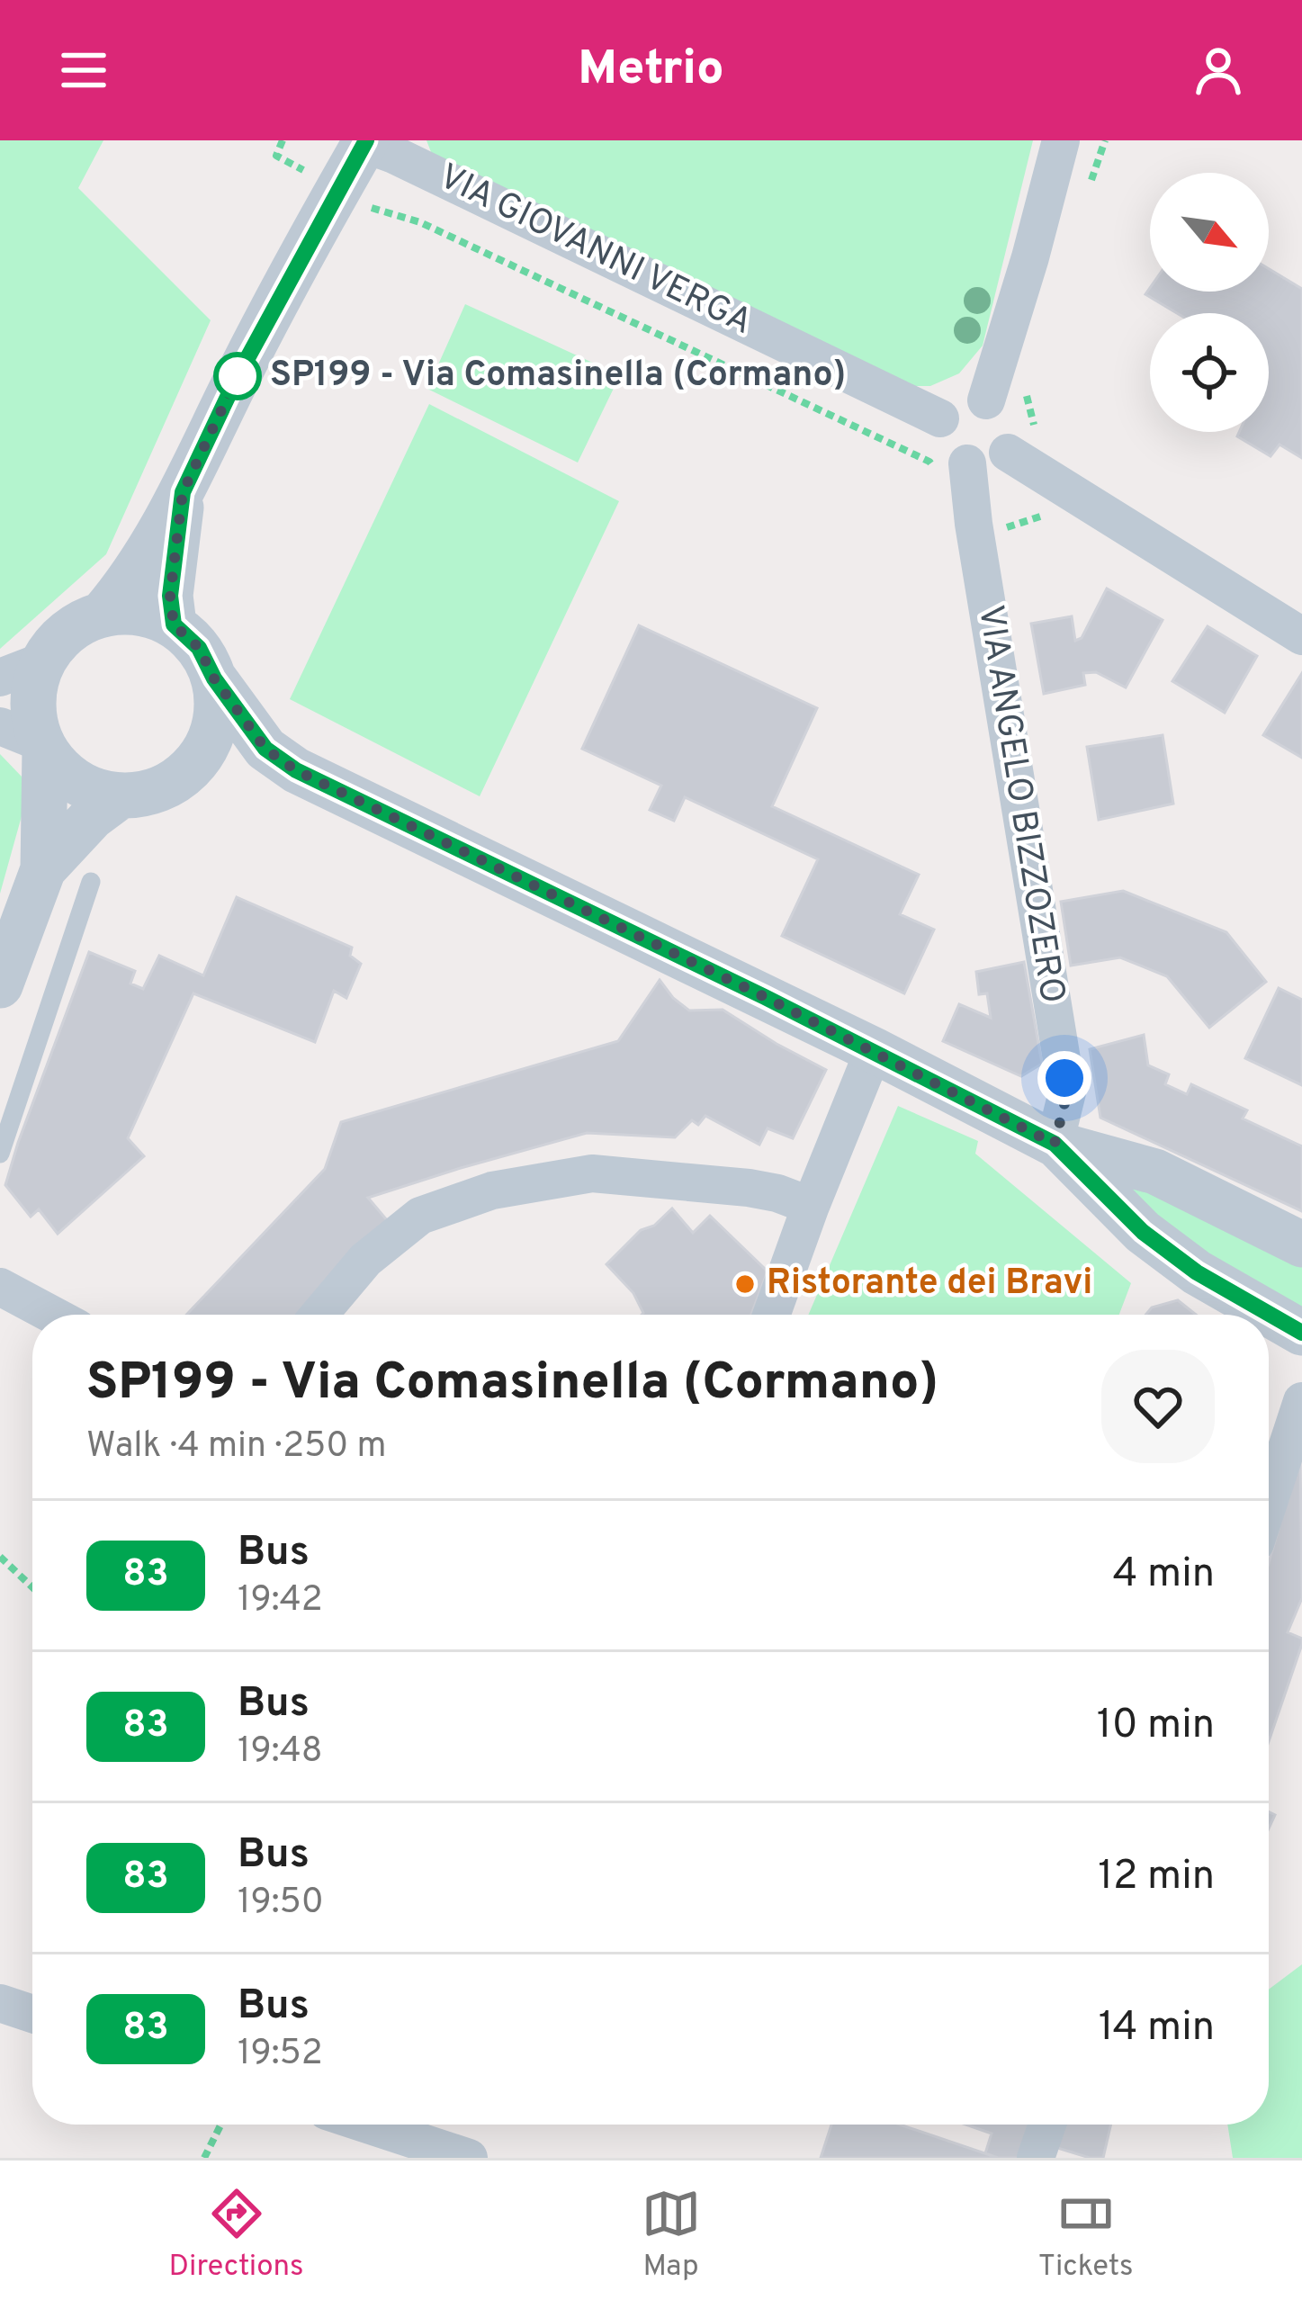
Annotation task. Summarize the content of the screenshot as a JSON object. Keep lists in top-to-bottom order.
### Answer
{
  "streets": {
    "street": ["VIA GIOVANNI VERGA", "VIA ANGELO BIZZOZERO"]
  },
  "crossings": [
    ["VIA GIOVANNI VERGA", "VIA ANGELO BIZZOZERO"]
  ],
  "places": ["SP199 - Via Comasinella (Cormano)", "Ristorante dei Bravi"],
  "lines": ["bus line 83"],
  "north": "bottom right",
  "page": {
    "header": "Metrio",
    "heading": ["SP199 - Via Comasinella (Cormano)", "Walk · 4 min · 250 m"],
    "list": [
      {
        "mark": "83",
        "name": "Bus",
        "note": "19:42",
        "value": "4 min"
      },
      {
        "mark": "83",
        "name": "Bus",
        "note": "19:48",
        "value": "10 min"
      },
      {
        "mark": "83",
        "name": "Bus",
        "note": "19:50",
        "value": "12 min"
      },
      {
        "mark": "83",
        "name": "Bus",
        "note": "19:52",
        "value": "14 min"
      }
    ],
    "tabs": ["Directions", "Map", "Tickets"]
  }
}
